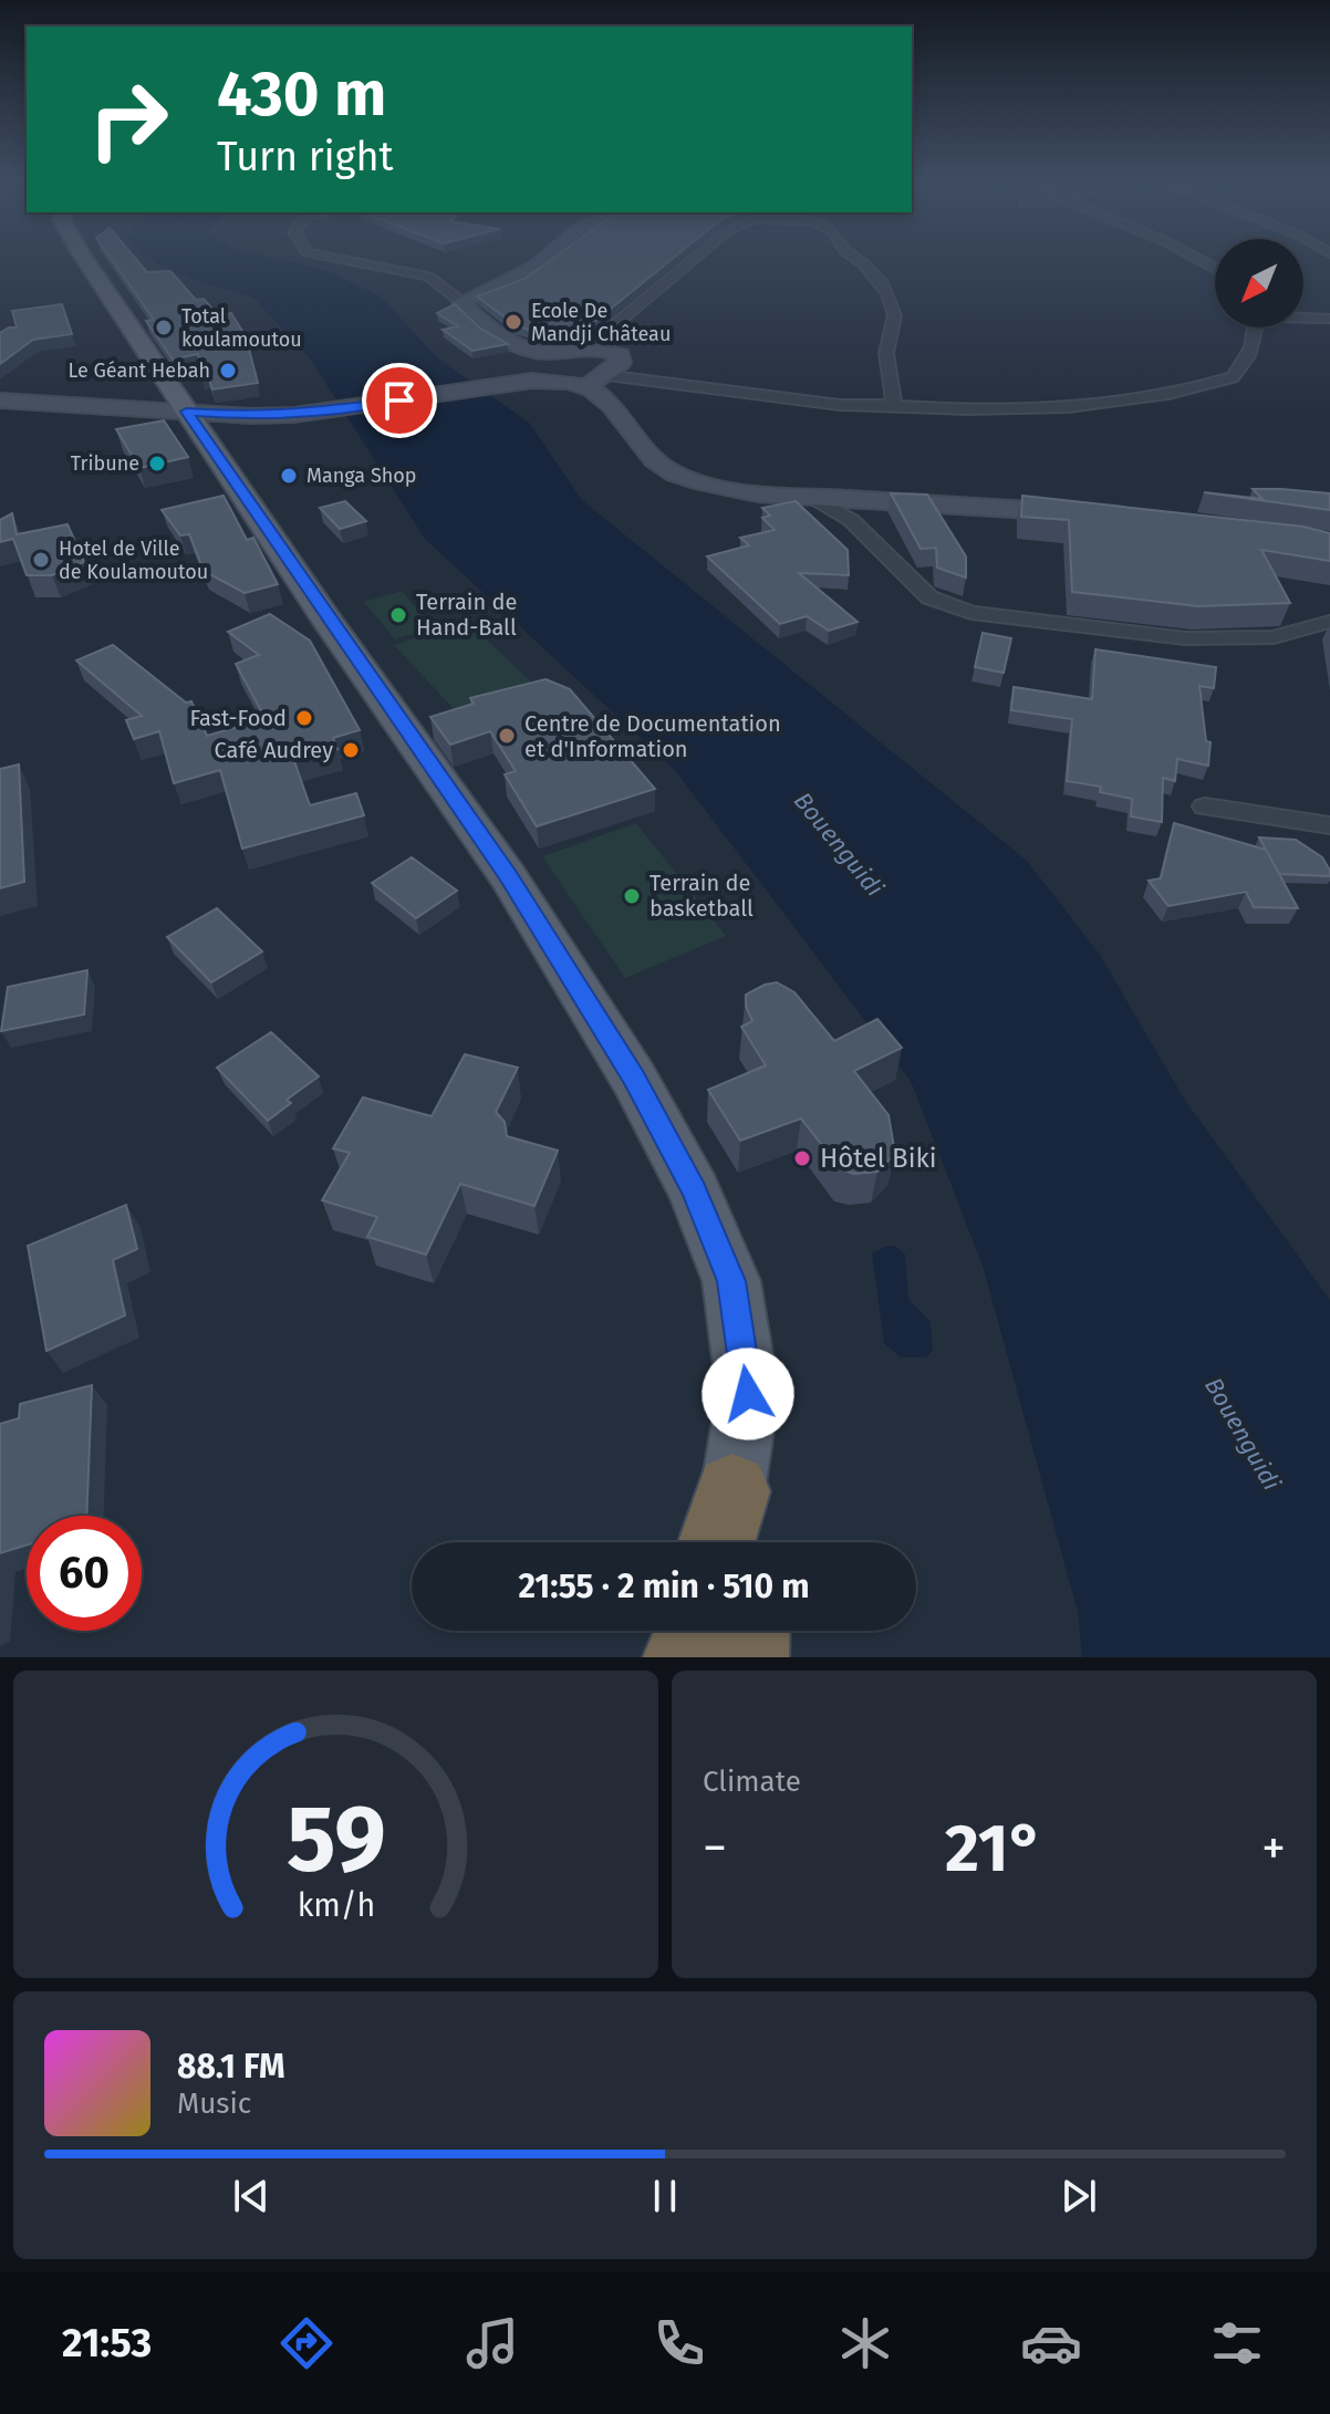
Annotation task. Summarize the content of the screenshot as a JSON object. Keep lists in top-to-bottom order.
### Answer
{
  "water": ["Bouenguidi"],
  "places": [
    "Ecole De Mandji Château",
    "Total koulamoutou",
    "Le Géant Hebah",
    "Tribune",
    "Manga Shop",
    "Hotel de Ville de Koulamoutou",
    "Terrain de Hand-Ball",
    "Fast-Food",
    "Centre de Documentation et d'Information",
    "Café Audrey",
    "Terrain de basketball",
    "Hôtel Biki"
  ],
  "north": "bottom left",
  "page": {
    "turn": ["430 m", "Turn right"],
    "limit": "60",
    "trip": "21:55 · 2 min · 510 m",
    "tile": "Climate",
    "heat": ["−", "21°", "+"],
    "song": ["88.1 FM", "Music"],
    "tabs": "21:53",
    "gauge": ["59", "km/h"]
  }
}
